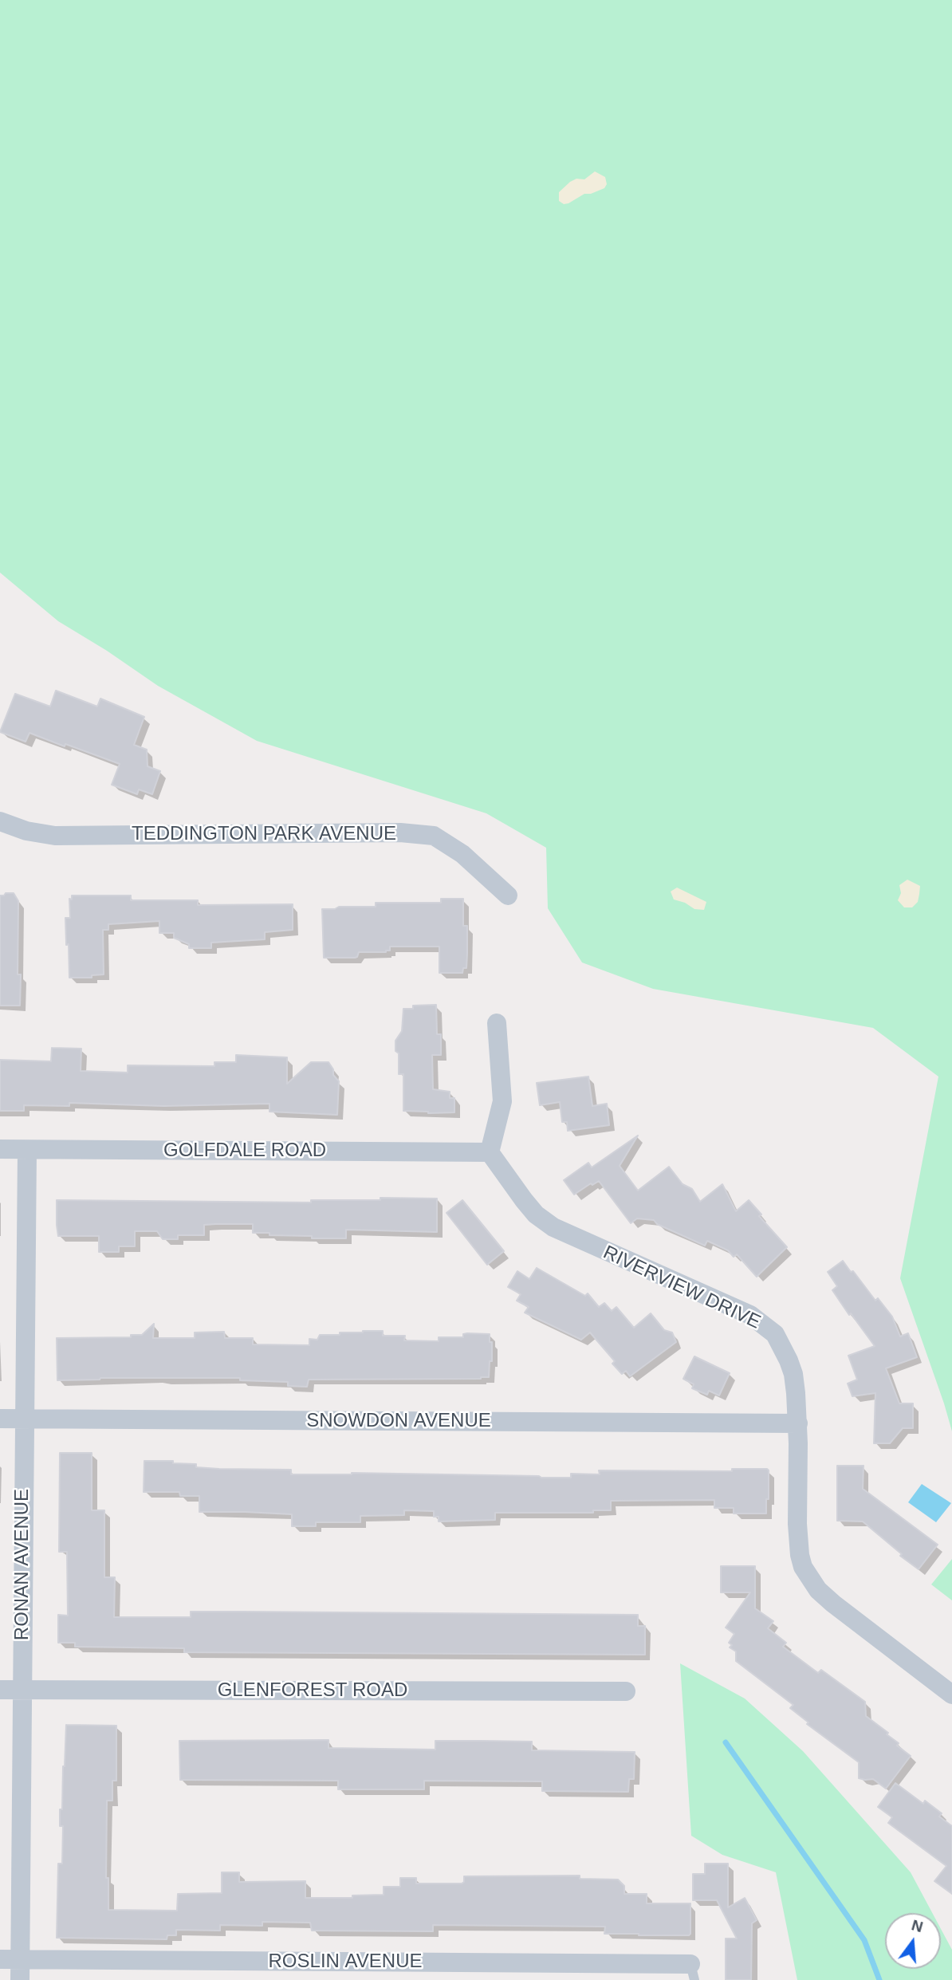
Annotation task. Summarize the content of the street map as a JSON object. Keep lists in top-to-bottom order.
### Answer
{
  "streets": {
    "street": [
      "TEDDINGTON PARK AVENUE",
      "GOLFDALE ROAD",
      "RIVERVIEW DRIVE",
      "SNOWDON AVENUE",
      "RONAN AVENUE",
      "GLENFOREST ROAD",
      "ROSLIN AVENUE"
    ]
  },
  "crossings": [
    ["GOLFDALE ROAD", "RIVERVIEW DRIVE"],
    ["GOLFDALE ROAD", "RONAN AVENUE"],
    ["RIVERVIEW DRIVE", "SNOWDON AVENUE"],
    ["SNOWDON AVENUE", "RONAN AVENUE"],
    ["RONAN AVENUE", "GLENFOREST ROAD"],
    ["RONAN AVENUE", "ROSLIN AVENUE"]
  ],
  "north": "top"
}
